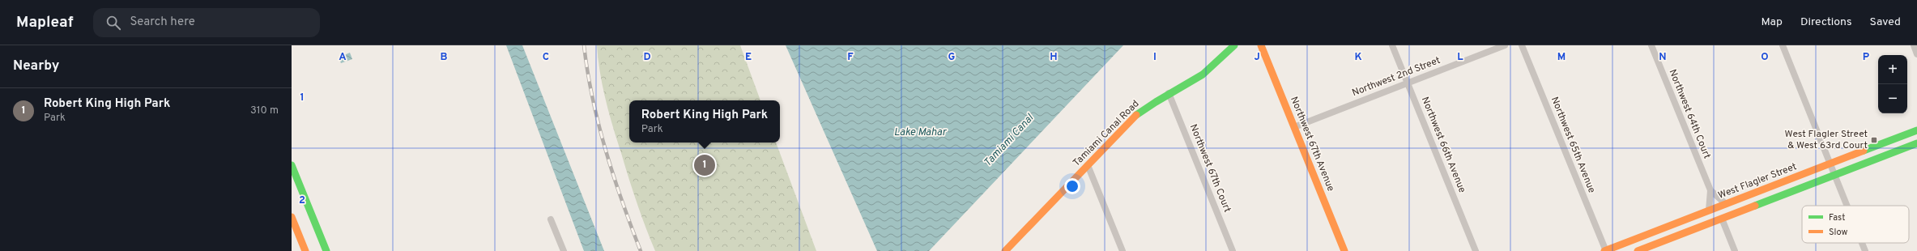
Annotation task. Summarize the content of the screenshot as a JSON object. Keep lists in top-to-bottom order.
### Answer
{
  "streets": {
    "main road": ["Tamiami Canal Road", "Northwest 67th Avenue", "West Flagler Street"],
    "street": [
      "Northwest 2nd Street",
      "Northwest 64th Court",
      "Northwest 66th Avenue",
      "Northwest 65th Avenue",
      "Northwest 67th Court"
    ]
  },
  "crossings": [
    ["Northwest 2nd Street", "Northwest 67th Avenue"],
    ["Northwest 2nd Street", "Northwest 66th Avenue"],
    ["Northwest 64th Court", "West Flagler Street"],
    ["Tamiami Canal Road", "Northwest 67th Court"],
    ["Northwest 65th Avenue", "West Flagler Street"]
  ],
  "water": ["Lake Mahar", "Tamiami Canal"],
  "places": {
    "transit": ["West Flagler Street & West 63rd Court"]
  },
  "legend": ["Fast", "Slow"],
  "page": {
    "header": "Mapleaf",
    "search": "Search here",
    "nav": ["Map", "Directions", "Saved"],
    "heading": "Nearby",
    "map_buttons": ["+", "−"],
    "list": [
      {
        "mark": "1",
        "name": "Robert King High Park",
        "note": "Park",
        "value": "310 m"
      }
    ],
    "popup": ["Robert King High Park", "Park"],
    "pins": "1"
  },
  "grid": {
    "columns": [
      "A",
      "B",
      "C",
      "D",
      "E",
      "F",
      "G",
      "H",
      "I",
      "J",
      "K",
      "L",
      "M",
      "N",
      "O",
      "P"
    ],
    "rows": ["1", "2"]
  }
}
